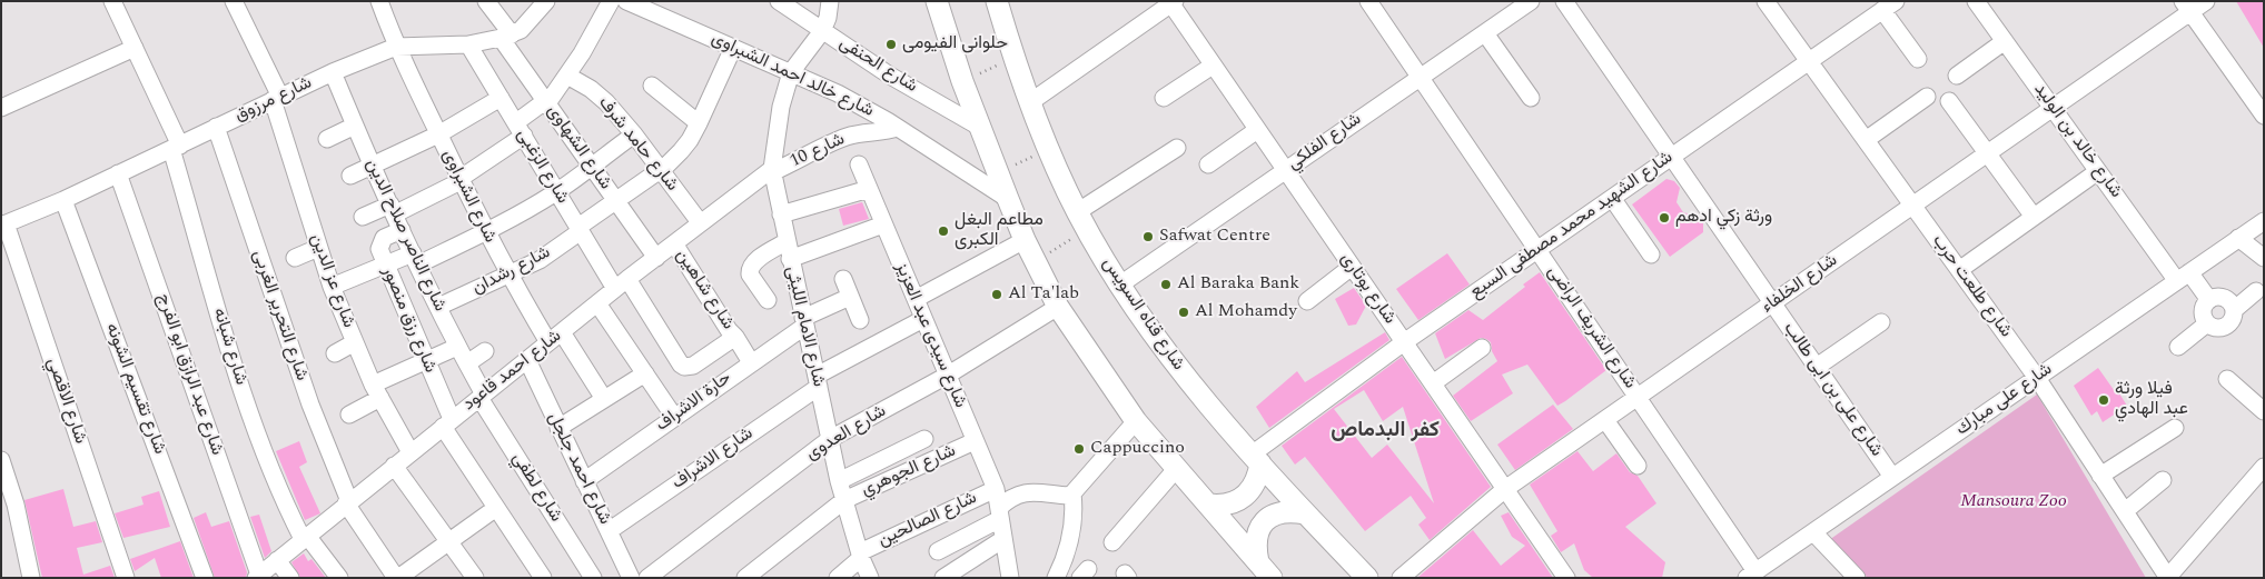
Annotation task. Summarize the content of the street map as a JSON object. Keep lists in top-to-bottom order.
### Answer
{
  "streets": {
    "main road": ["شارع قناه السويس"],
    "street": [
      "شارع الحنفى",
      "شارع خالد احمد الشبراوى",
      "شارع مرزوق",
      "شارع خالد بن الوليد",
      "شارع الفلكي",
      "شارع حامد شرف",
      "شارع الشهاوى",
      "شارع 10",
      "شارع الزغبى",
      "شارع الشبراوى",
      "شارع الشهيد محمد مصطفى السبع",
      "شارع الناصر صلاح الدين",
      "شارع رشدان",
      "شارع عز الدين",
      "شارع الخلفاء",
      "شارع طلعت حرب",
      "شارع بوتارى",
      "شارع شاهين",
      "شارع التحرير الغربى",
      "شارع رزق منصور",
      "شارع الامام الليثى",
      "شارع الشريف الراضى",
      "شارع سيدى عبد العزيز",
      "شارع شبانه",
      "شارع احمد قاعود",
      "شارع عبد الرازق ابو الفرج",
      "شارع تقسيم الشونه",
      "شارع على بن ابى طالب",
      "شارع على مبارك",
      "شارع الاقصي",
      "حارة الاشراف",
      "شارع العدوى",
      "شارع الاشراف",
      "شارع احمد جلجل",
      "شارع الجوهري",
      "شارع لطفي",
      "شارع الصالحين"
    ]
  },
  "crossings": [
    ["شارع الحنفى", "شارع الامام الليثى"],
    ["شارع خالد احمد الشبراوى", "شارع 10"],
    ["شارع خالد احمد الشبراوى", "شارع رشدان"],
    ["شارع خالد احمد الشبراوى", "شارع الامام الليثى"],
    ["شارع مرزوق", "شارع الشهاوى"],
    ["شارع مرزوق", "شارع الزغبى"],
    ["شارع مرزوق", "شارع الشبراوى"],
    ["شارع مرزوق", "شارع الناصر صلاح الدين"],
    ["شارع مرزوق", "شارع عز الدين"],
    ["شارع مرزوق", "شارع التحرير الغربى"],
    ["شارع مرزوق", "شارع شبانه"],
    ["شارع مرزوق", "شارع عبد الرازق ابو الفرج"],
    ["شارع مرزوق", "شارع تقسيم الشونه"],
    ["شارع مرزوق", "شارع الاقصي"],
    ["شارع خالد بن الوليد", "شارع الخلفاء"],
    ["شارع خالد بن الوليد", "شارع على مبارك"],
    ["شارع الفلكي", "شارع بوتارى"],
    ["شارع الفلكي", "شارع قناه السويس"],
    ["شارع الفلكي", "شارع الشريف الراضى"],
    ["شارع حامد شرف", "شارع رشدان"],
    ["شارع حامد شرف", "شارع احمد قاعود"],
    ["شارع الشهاوى", "شارع رشدان"],
    ["شارع الشهاوى", "شارع احمد قاعود"],
    ["شارع 10", "شارع الامام الليثى"],
    ["شارع 10", "شارع احمد قاعود"],
    ["شارع الزغبى", "شارع رشدان"],
    ["شارع الزغبى", "شارع شاهين"],
    ["شارع الزغبى", "شارع احمد قاعود"],
    ["شارع الشبراوى", "شارع رشدان"],
    ["شارع الشبراوى", "شارع احمد قاعود"],
    ["شارع الشهيد محمد مصطفى السبع", "شارع طلعت حرب"],
    ["شارع الشهيد محمد مصطفى السبع", "شارع بوتارى"],
    ["شارع الشهيد محمد مصطفى السبع", "شارع قناه السويس"],
    ["شارع الشهيد محمد مصطفى السبع", "شارع الشريف الراضى"],
    ["شارع الشهيد محمد مصطفى السبع", "شارع على بن ابى طالب"],
    ["شارع الناصر صلاح الدين", "شارع رشدان"],
    ["شارع الناصر صلاح الدين", "شارع رزق منصور"],
    ["شارع الناصر صلاح الدين", "شارع احمد قاعود"],
    ["شارع الناصر صلاح الدين", "شارع لطفي"],
    ["شارع عز الدين", "شارع احمد قاعود"],
    ["شارع الخلفاء", "شارع طلعت حرب"],
    ["شارع الخلفاء", "شارع بوتارى"],
    ["شارع الخلفاء", "شارع الشريف الراضى"],
    ["شارع الخلفاء", "شارع على بن ابى طالب"],
    ["شارع طلعت حرب", "شارع على مبارك"],
    ["شارع شاهين", "شارع احمد قاعود"],
    ["شارع شاهين", "حارة الاشراف"],
    ["شارع التحرير الغربى", "شارع احمد قاعود"],
    ["شارع رزق منصور", "شارع احمد قاعود"],
    ["شارع الامام الليثى", "شارع احمد قاعود"],
    ["شارع الامام الليثى", "حارة الاشراف"],
    ["شارع الامام الليثى", "شارع العدوى"],
    ["شارع الامام الليثى", "شارع الاشراف"],
    ["شارع الامام الليثى", "شارع الجوهري"],
    ["شارع الامام الليثى", "شارع الصالحين"],
    ["شارع الشريف الراضى", "شارع على مبارك"],
    ["شارع سيدى عبد العزيز", "شارع العدوى"],
    ["شارع سيدى عبد العزيز", "شارع الاشراف"],
    ["شارع سيدى عبد العزيز", "شارع الجوهري"],
    ["شارع سيدى عبد العزيز", "شارع الصالحين"],
    ["شارع شبانه", "شارع احمد قاعود"],
    ["شارع احمد قاعود", "شارع عبد الرازق ابو الفرج"],
    ["شارع احمد قاعود", "شارع احمد جلجل"],
    ["شارع احمد قاعود", "شارع لطفي"],
    ["شارع على بن ابى طالب", "شارع على مبارك"],
    ["حارة الاشراف", "شارع احمد جلجل"],
    ["شارع الاشراف", "شارع احمد جلجل"]
  ],
  "districts": ["كفر البدماص"],
  "parks": ["Mansoura Zoo"],
  "places": [
    "حلوانى الفيومى",
    "ورثة زكي ادهم",
    "مطاعم البغل الكبرى",
    "Safwat Centre",
    "Al Baraka Bank",
    "Al Ta'lab",
    "Al Mohamdy",
    "فيلا ورثة عبد الهادي",
    "Cappuccino"
  ]
}
